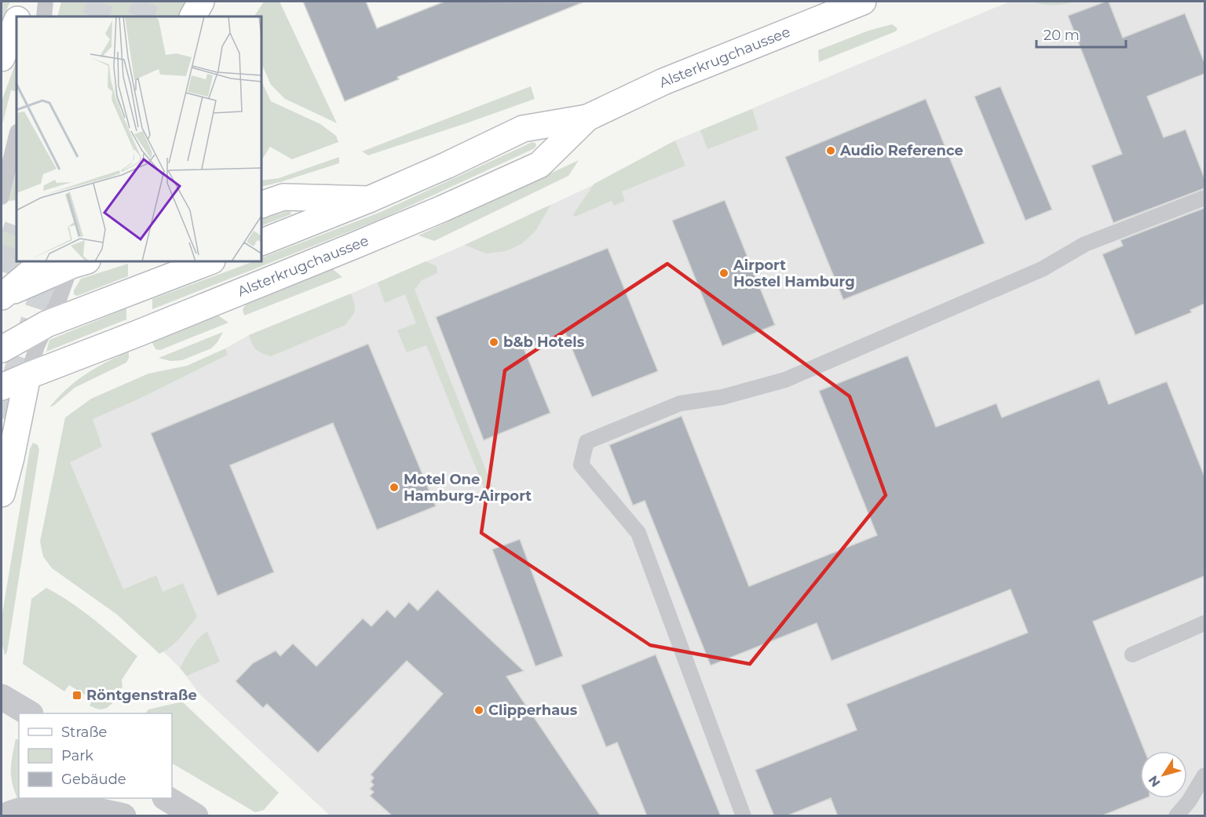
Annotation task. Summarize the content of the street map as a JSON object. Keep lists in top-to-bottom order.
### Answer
{
  "streets": {
    "main road": ["Alsterkrugchaussee"]
  },
  "places": {
    "other": [
      "Audio Reference",
      "Airport Hostel Hamburg",
      "b&b Hotels",
      "Motel One Hamburg-Airport",
      "Clipperhaus"
    ],
    "transit": ["Röntgenstraße"]
  },
  "legend": ["Straße", "Park", "Gebäude"],
  "scale_bar": "20 m",
  "north": "bottom left"
}
